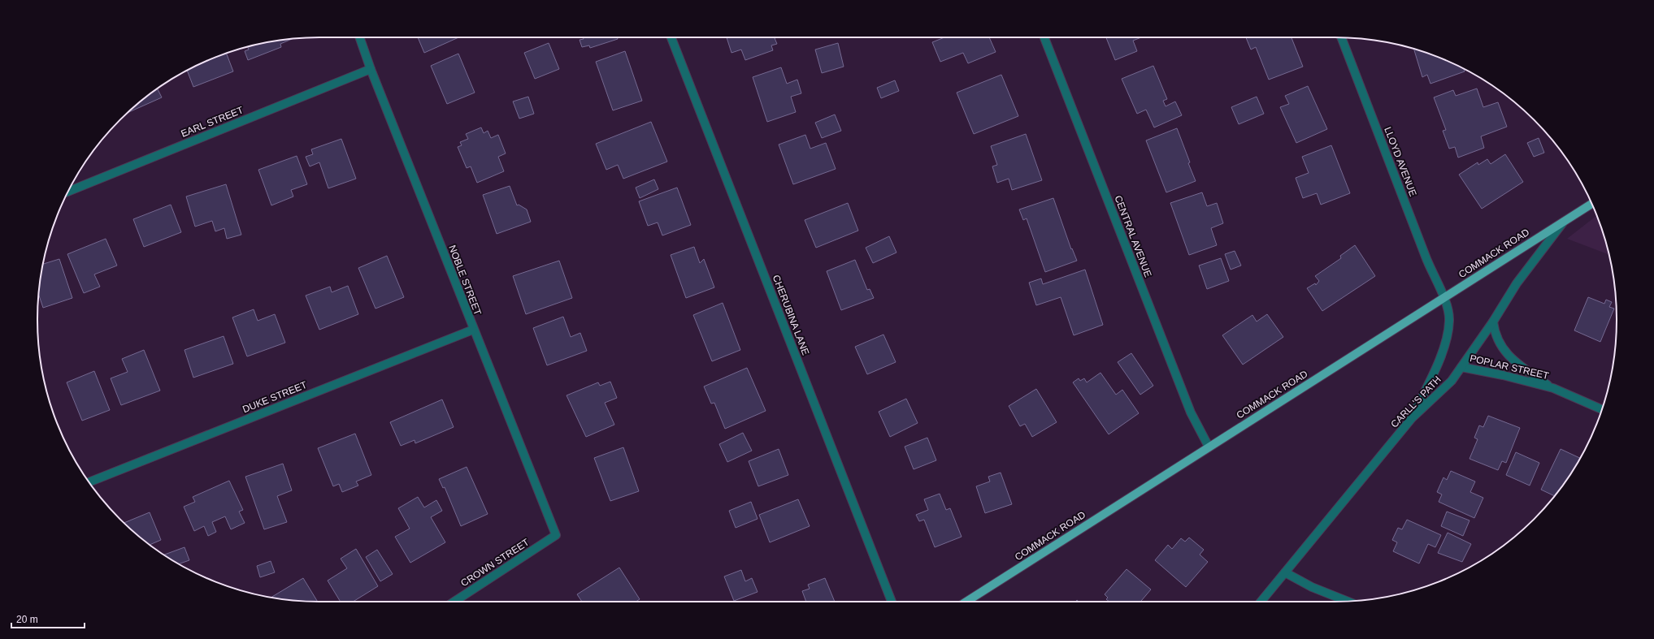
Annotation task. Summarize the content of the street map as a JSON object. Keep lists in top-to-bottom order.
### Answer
{
  "streets": {
    "main road": ["COMMACK ROAD"],
    "street": [
      "EARL STREET",
      "LLOYD AVENUE",
      "CENTRAL AVENUE",
      "NOBLE STREET",
      "CHERUBINA LANE",
      "POPLAR STREET",
      "DUKE STREET",
      "CARLL'S PATH",
      "CROWN STREET"
    ]
  },
  "crossings": [
    ["EARL STREET", "NOBLE STREET"],
    ["LLOYD AVENUE", "COMMACK ROAD"],
    ["LLOYD AVENUE", "CARLL'S PATH"],
    ["CENTRAL AVENUE", "COMMACK ROAD"],
    ["COMMACK ROAD", "CARLL'S PATH"],
    ["NOBLE STREET", "DUKE STREET"],
    ["NOBLE STREET", "CROWN STREET"],
    ["POPLAR STREET", "CARLL'S PATH"]
  ],
  "scale_bar": "20 m"
}
